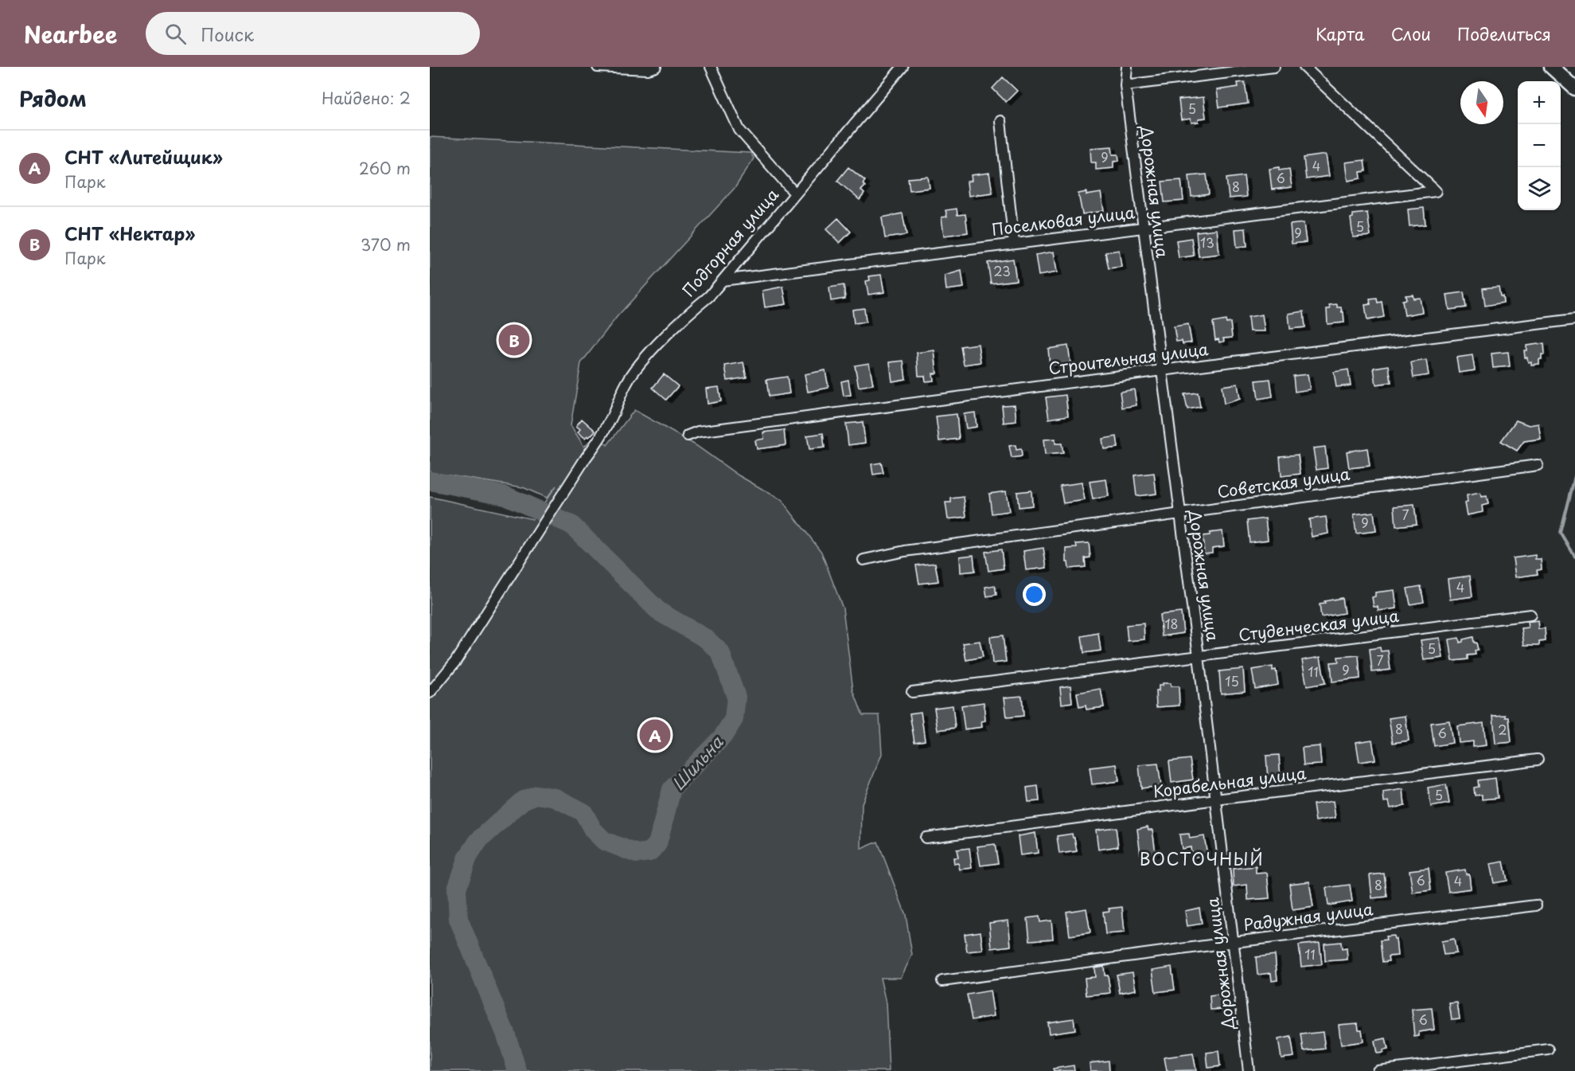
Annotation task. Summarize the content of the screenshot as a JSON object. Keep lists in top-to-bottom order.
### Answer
{
  "streets": {
    "street": [
      "Дорожная улица",
      "Поселковая улица",
      "Подгорная улица",
      "Строительная улица",
      "Советская улица",
      "Студенческая улица",
      "Корабельная улица",
      "Радужная улица"
    ]
  },
  "crossings": [
    ["Дорожная улица", "Поселковая улица"],
    ["Дорожная улица", "Строительная улица"],
    ["Дорожная улица", "Советская улица"],
    ["Дорожная улица", "Студенческая улица"],
    ["Дорожная улица", "Корабельная улица"],
    ["Дорожная улица", "Радужная улица"],
    ["Поселковая улица", "Подгорная улица"]
  ],
  "districts": ["ВОСТОЧНЫЙ"],
  "water": ["Шильна"],
  "house_numbers": [
    "5",
    "9",
    "4",
    "6",
    "8",
    "5",
    "9",
    "13",
    "23",
    "7",
    "9",
    "4",
    "18",
    "5",
    "7",
    "9",
    "11",
    "15",
    "8",
    "2",
    "6",
    "5",
    "6",
    "4",
    "8",
    "11",
    "6"
  ],
  "north": "bottom",
  "page": {
    "header": "Nearbee",
    "search": "Поиск",
    "nav": ["Карта", "Слои", "Поделиться"],
    "heading": ["Рядом", "Найдено: 2"],
    "map_buttons": ["+", "−"],
    "list": [
      {
        "mark": "A",
        "name": "СНТ «Литейщик»",
        "note": "Парк",
        "value": "260 m"
      },
      {
        "mark": "B",
        "name": "СНТ «Нектар»",
        "note": "Парк",
        "value": "370 m"
      }
    ],
    "pins": ["B", "A"]
  }
}
